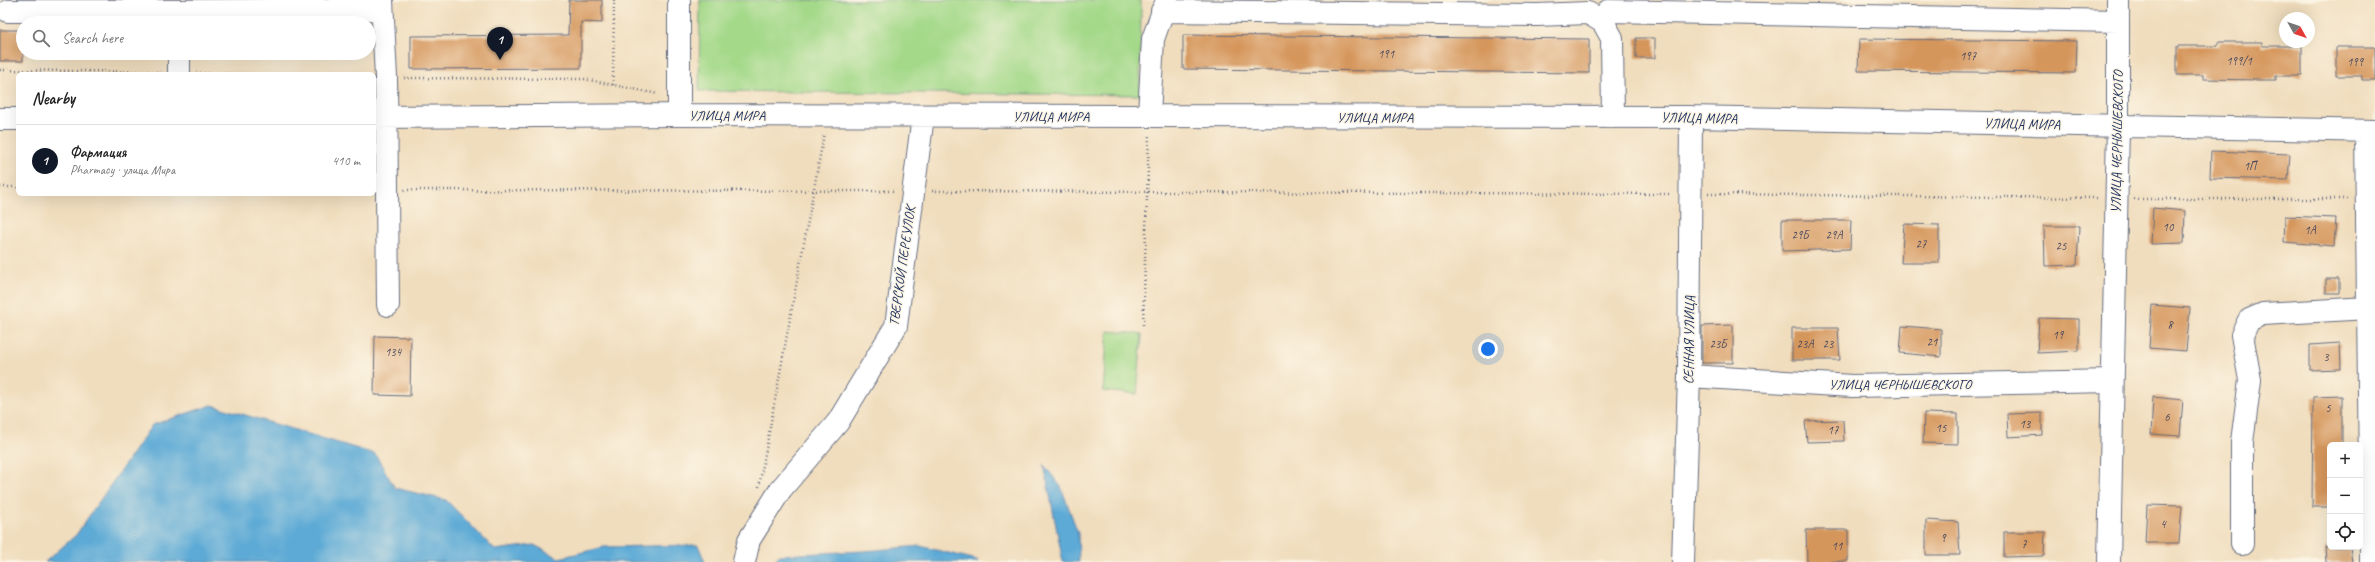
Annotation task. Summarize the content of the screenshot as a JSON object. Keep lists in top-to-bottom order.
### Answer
{
  "streets": {
    "street": [
      "УЛИЦА МИРА",
      "УЛИЦА ЧЕРНЫШЕВСКОГО",
      "ТВЕРСКОЙ ПЕРЕУЛОК",
      "СЕННАЯ УЛИЦА"
    ]
  },
  "crossings": [
    ["УЛИЦА МИРА", "УЛИЦА ЧЕРНЫШЕВСКОГО"],
    ["УЛИЦА МИРА", "ТВЕРСКОЙ ПЕРЕУЛОК"],
    ["УЛИЦА МИРА", "СЕННАЯ УЛИЦА"],
    ["УЛИЦА ЧЕРНЫШЕВСКОГО", "СЕННАЯ УЛИЦА"]
  ],
  "house_numbers": [
    "191",
    "197",
    "199/1",
    "199",
    "1П",
    "10",
    "1А",
    "29Б",
    "29А",
    "27",
    "25",
    "8",
    "19",
    "21",
    "23Б",
    "23А",
    "23",
    "134",
    "3",
    "5",
    "6",
    "13",
    "15",
    "17",
    "4",
    "9",
    "7",
    "11"
  ],
  "north": "bottom right",
  "page": {
    "search": "Search here",
    "pins": "1",
    "heading": "Nearby",
    "list": [
      {
        "mark": "1",
        "name": "Фармация",
        "note": "Pharmacy · улица Мира",
        "value": "410 m"
      }
    ],
    "map_buttons": ["+", "−"]
  }
}
